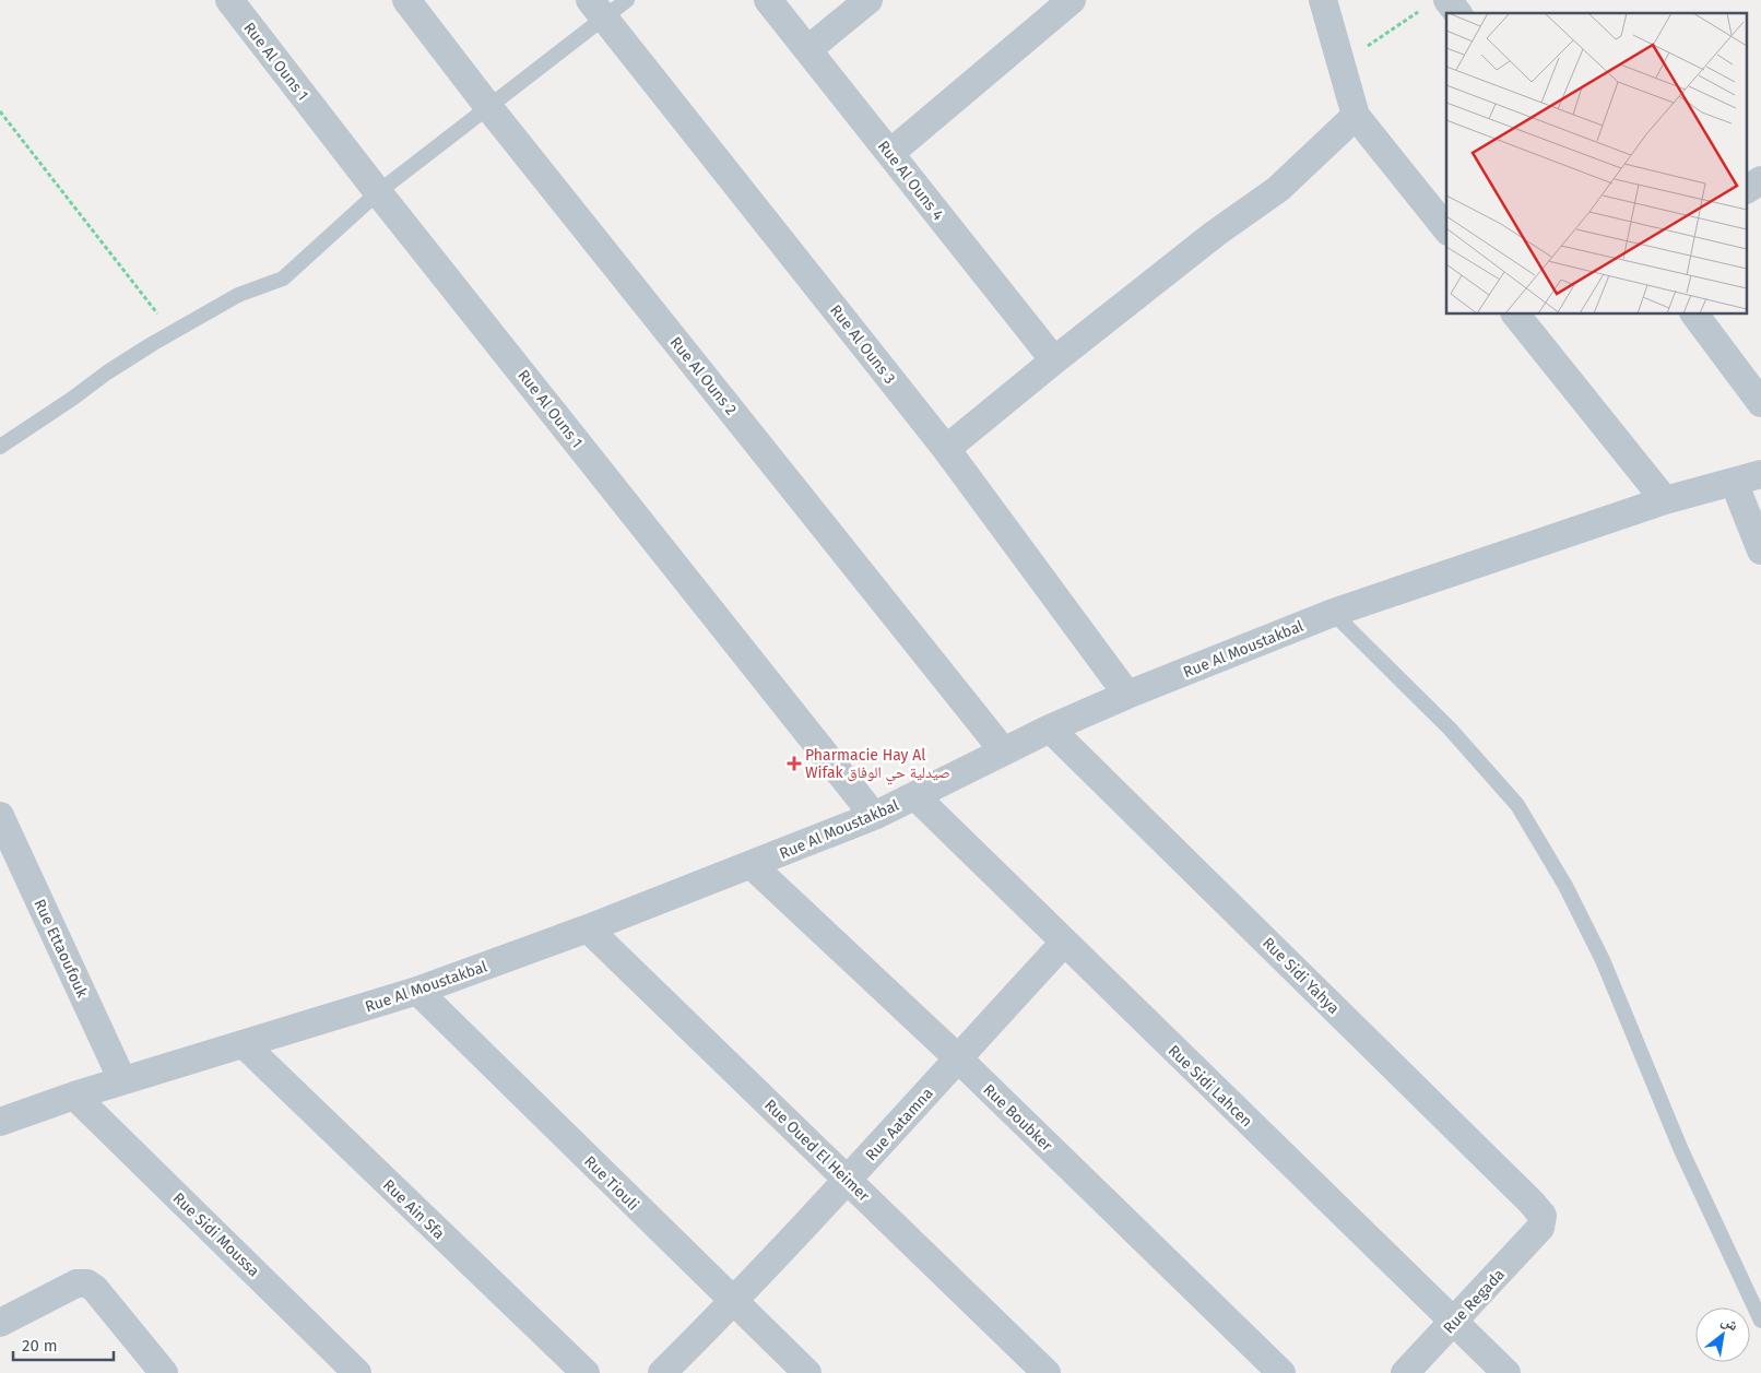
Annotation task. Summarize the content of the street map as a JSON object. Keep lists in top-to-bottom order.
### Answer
{
  "streets": {
    "street": [
      "Rue Al Ouns 1",
      "Rue Al Ouns 4",
      "Rue Al Ouns 3",
      "Rue Al Ouns 2",
      "Rue Al Moustakbal",
      "Rue Ettaoufouk",
      "Rue Sidi Yahya",
      "Rue Sidi Lahcen",
      "Rue Boubker",
      "Rue Aatamna",
      "Rue Oued El Heimer",
      "Rue Tiouli",
      "Rue Ain Sfa",
      "Rue Sidi Moussa",
      "Rue Regada"
    ]
  },
  "crossings": [
    ["Rue Al Ouns 1", "Rue Al Moustakbal"],
    ["Rue Al Ouns 3", "Rue Al Moustakbal"],
    ["Rue Al Ouns 2", "Rue Al Moustakbal"],
    ["Rue Al Moustakbal", "Rue Ettaoufouk"],
    ["Rue Al Moustakbal", "Rue Sidi Yahya"],
    ["Rue Al Moustakbal", "Rue Sidi Lahcen"],
    ["Rue Al Moustakbal", "Rue Boubker"],
    ["Rue Al Moustakbal", "Rue Oued El Heimer"],
    ["Rue Al Moustakbal", "Rue Tiouli"],
    ["Rue Al Moustakbal", "Rue Ain Sfa"],
    ["Rue Al Moustakbal", "Rue Sidi Moussa"],
    ["Rue Sidi Yahya", "Rue Regada"],
    ["Rue Sidi Lahcen", "Rue Aatamna"],
    ["Rue Sidi Lahcen", "Rue Regada"],
    ["Rue Boubker", "Rue Aatamna"],
    ["Rue Aatamna", "Rue Oued El Heimer"],
    ["Rue Aatamna", "Rue Tiouli"]
  ],
  "places": {
    "health": ["Pharmacie Hay Al Wifak صيدلية حي الوفاق"]
  },
  "scale_bar": "20 m",
  "north": "top right"
}
